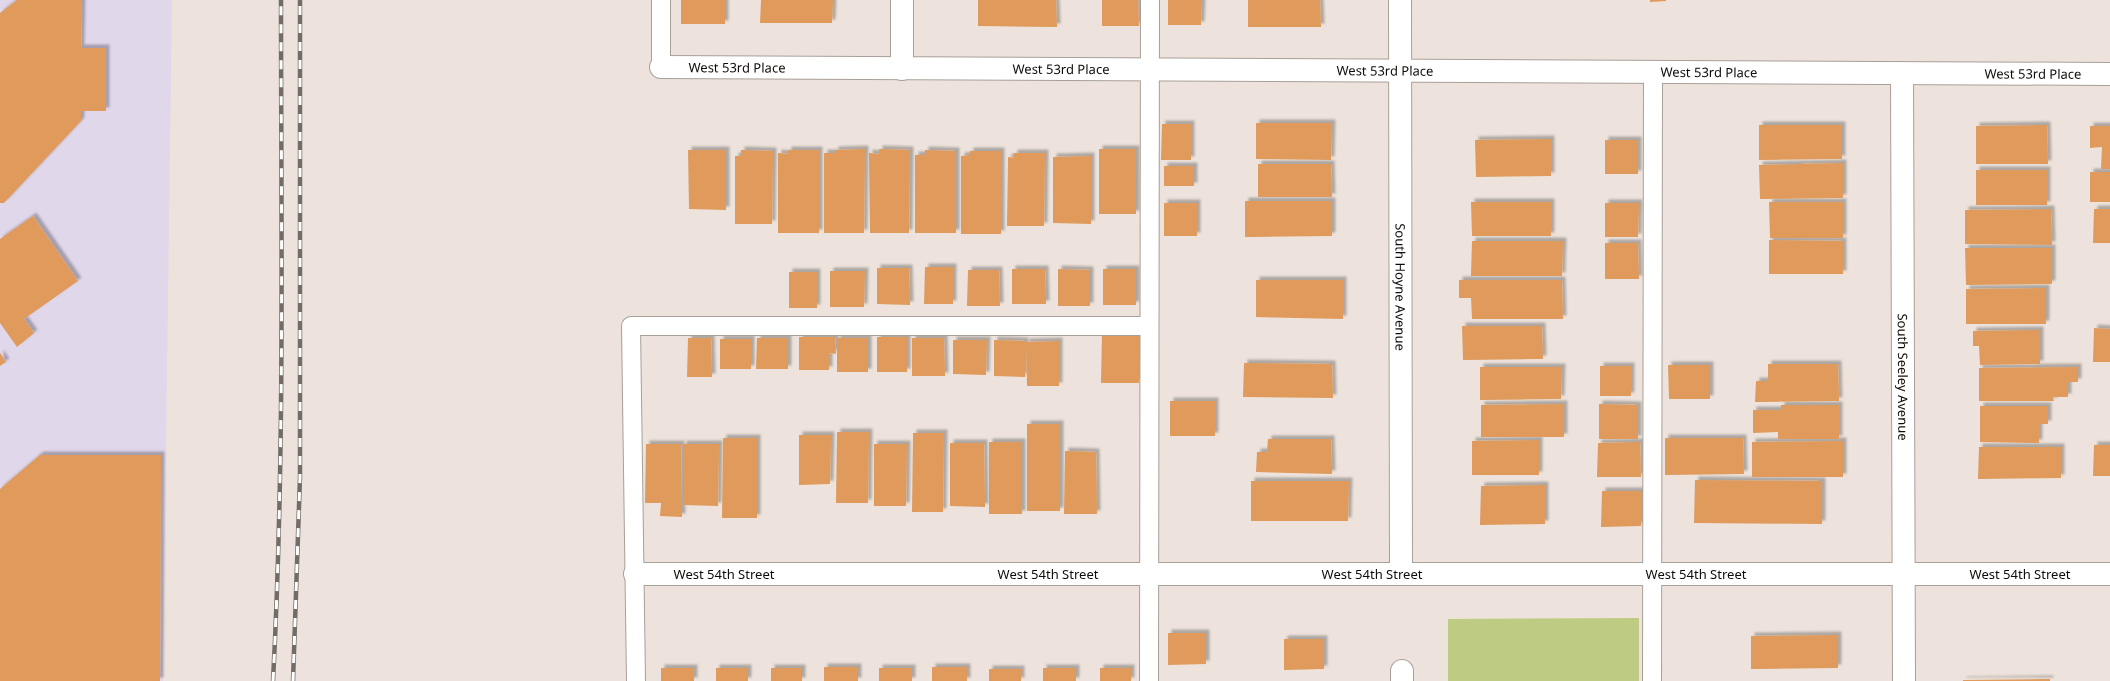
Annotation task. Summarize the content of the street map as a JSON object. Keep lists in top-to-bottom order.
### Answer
{
  "streets": {
    "street": [
      "West 53rd Place",
      "South Hoyne Avenue",
      "South Seeley Avenue",
      "West 54th Street"
    ]
  },
  "crossings": [
    ["West 53rd Place", "South Hoyne Avenue"],
    ["West 53rd Place", "South Seeley Avenue"],
    ["South Hoyne Avenue", "West 54th Street"],
    ["South Seeley Avenue", "West 54th Street"]
  ]
}
